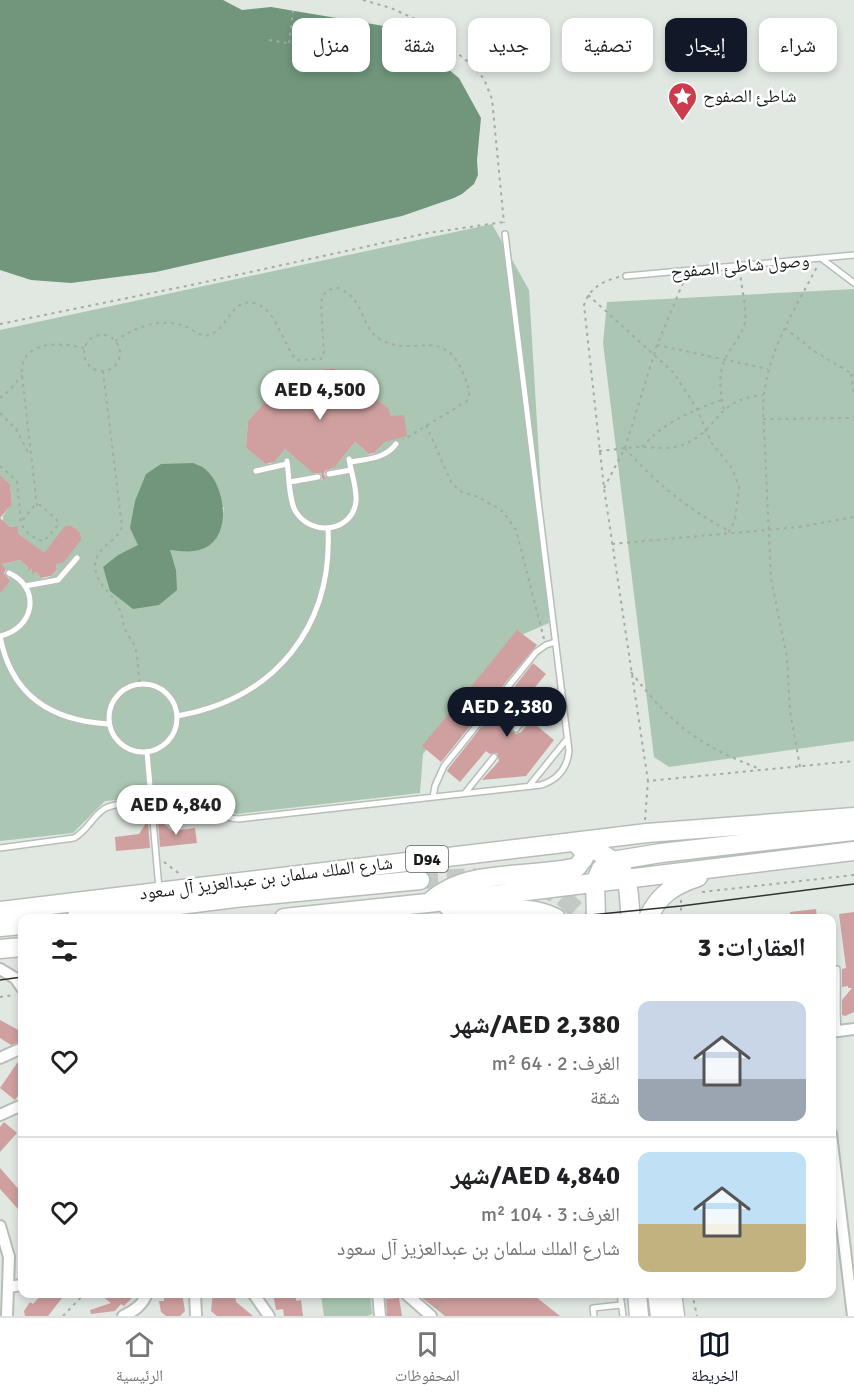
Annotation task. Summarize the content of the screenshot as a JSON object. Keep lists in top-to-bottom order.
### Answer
{
  "streets": {
    "main road": ["D94", "شارع الملك سلمان بن عبدالعزيز آل سعود"],
    "lane": ["وصول شاطئ الصفوح"]
  },
  "places": {
    "place": ["شاطئ الصفوح"]
  },
  "page": {
    "chip": [
      "شراء",
      "إيجار",
      "تصفية",
      "جديد",
      "شقة",
      "منزل"
    ],
    "price": ["AED 4,500", "AED 2,380", "AED 4,840"],
    "heading": "العقارات: 3",
    "list": [
      {
        "name": "AED 2,380/شهر",
        "note": "الغرف: 2 · 64 m² · شقة"
      },
      {
        "name": "AED 4,840/شهر",
        "note": "الغرف: 3 · 104 m² · شارع الملك سلمان بن عبدالعزيز آل سعود"
      }
    ],
    "tabs": ["الخريطة", "المحفوظات", "الرئيسية"]
  }
}
